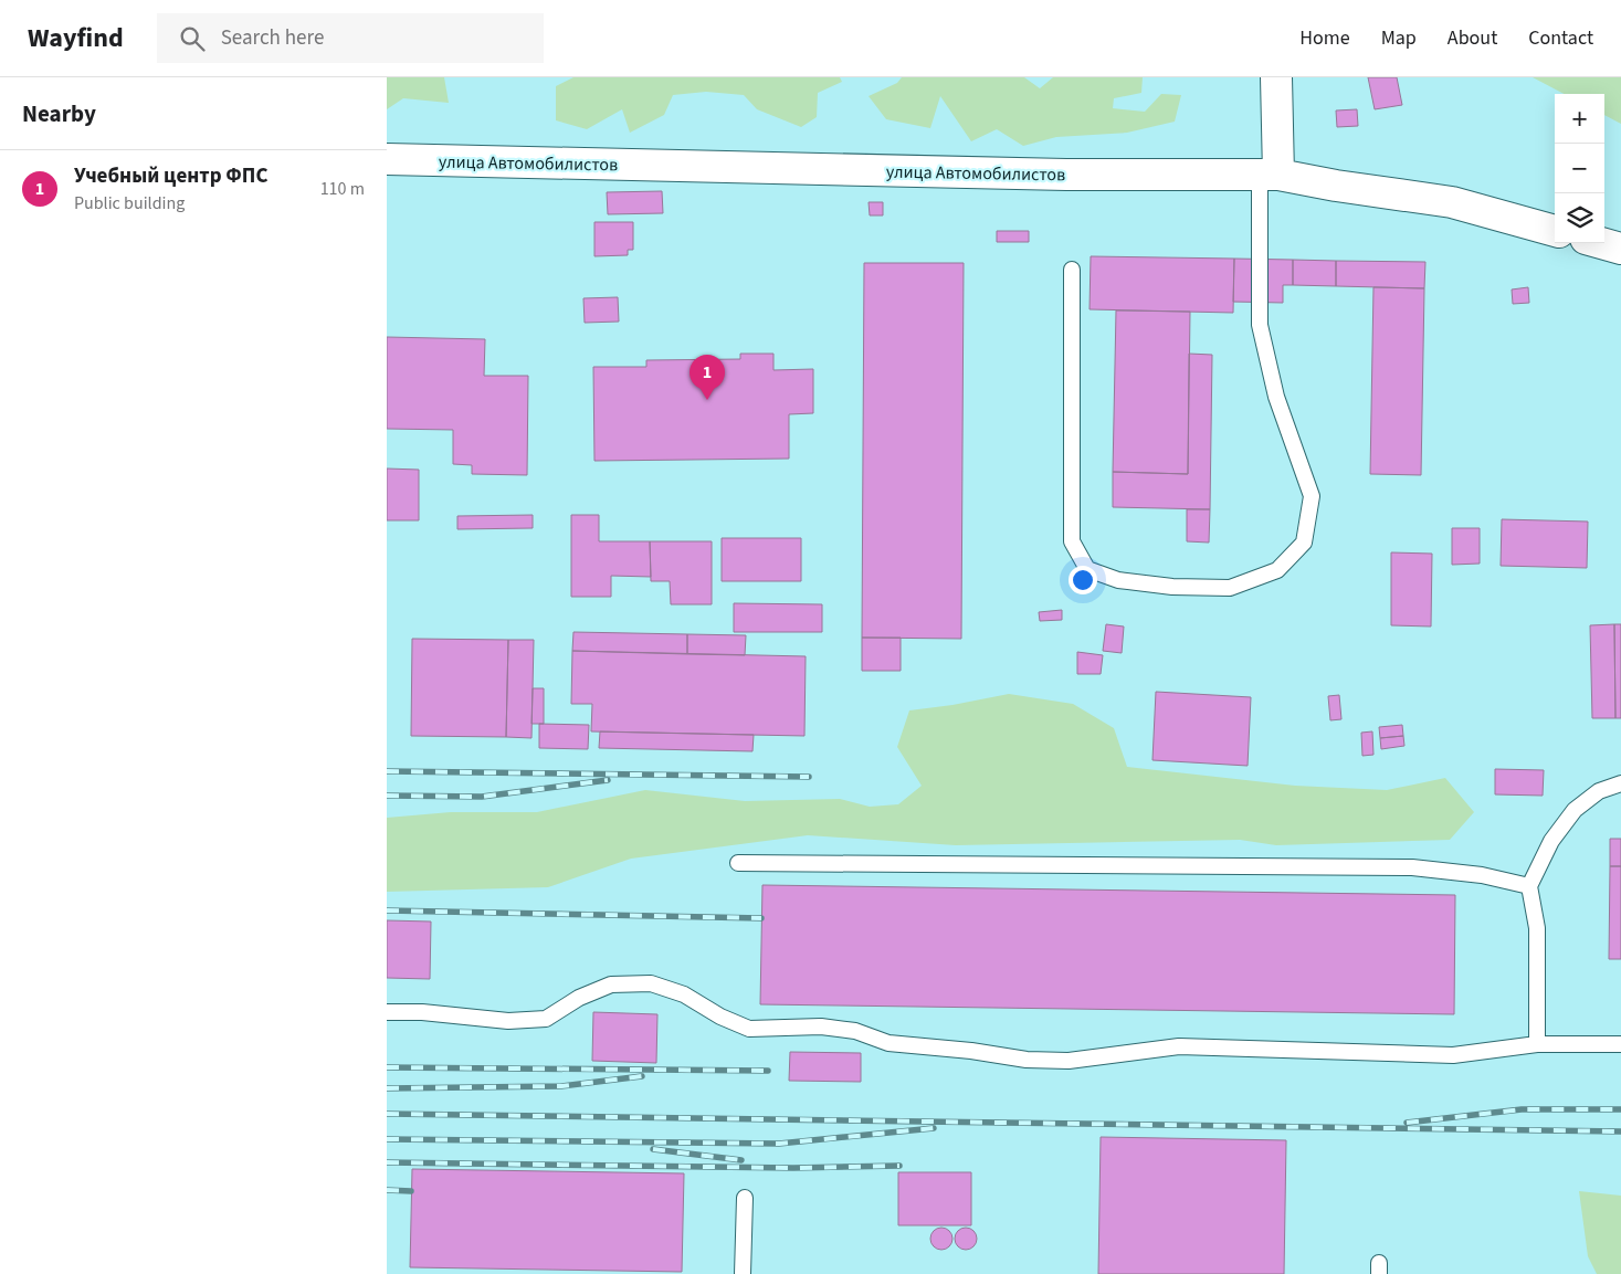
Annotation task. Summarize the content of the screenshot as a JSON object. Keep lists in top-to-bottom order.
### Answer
{
  "streets": {
    "street": ["улица Автомобилистов"]
  },
  "page": {
    "header": "Wayfind",
    "search": "Search here",
    "nav": [
      "Home",
      "Map",
      "About",
      "Contact"
    ],
    "heading": "Nearby",
    "map_buttons": ["+", "−"],
    "list": [
      {
        "mark": "1",
        "name": "Учебный центр ФПС",
        "note": "Public building",
        "value": "110 m"
      }
    ],
    "pins": "1"
  }
}
